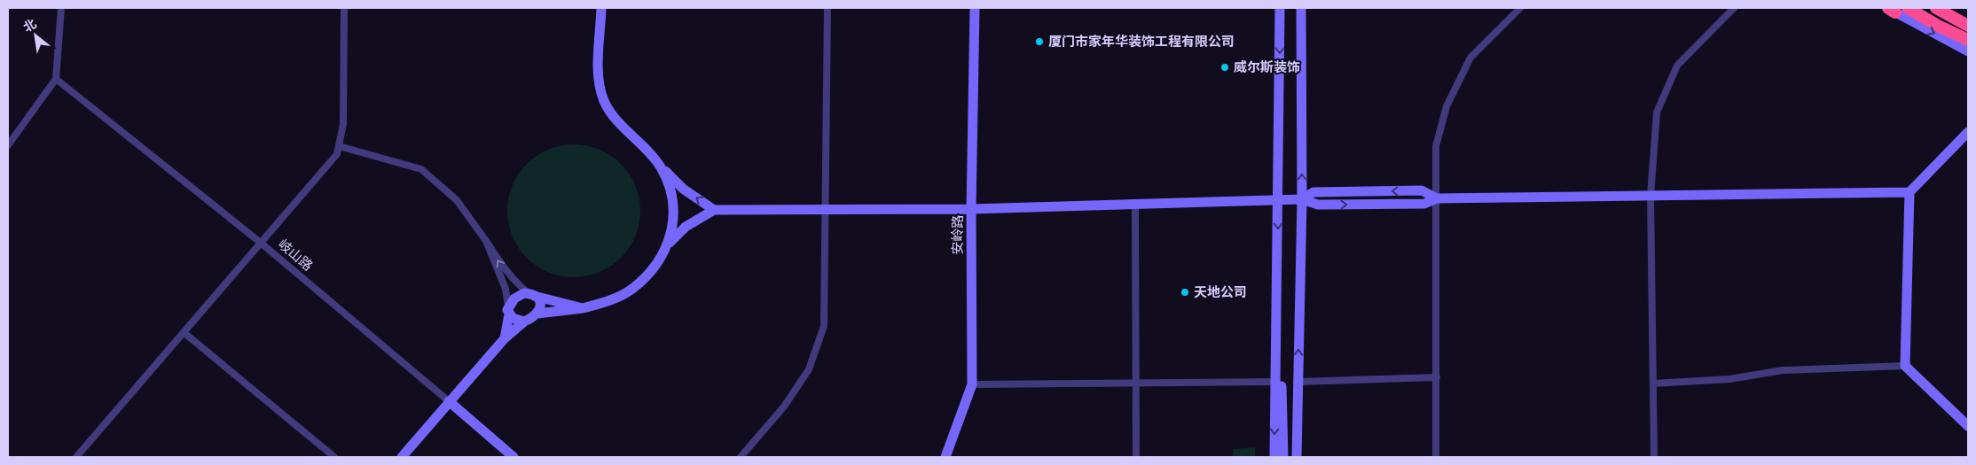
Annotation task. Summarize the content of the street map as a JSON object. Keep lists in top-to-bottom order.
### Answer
{
  "streets": {
    "main road": ["安岭路", "岐山路"]
  },
  "places": ["厦门市家年华装饰工程有限公司", "威尔斯装饰", "天地公司"],
  "north": "top left"
}
